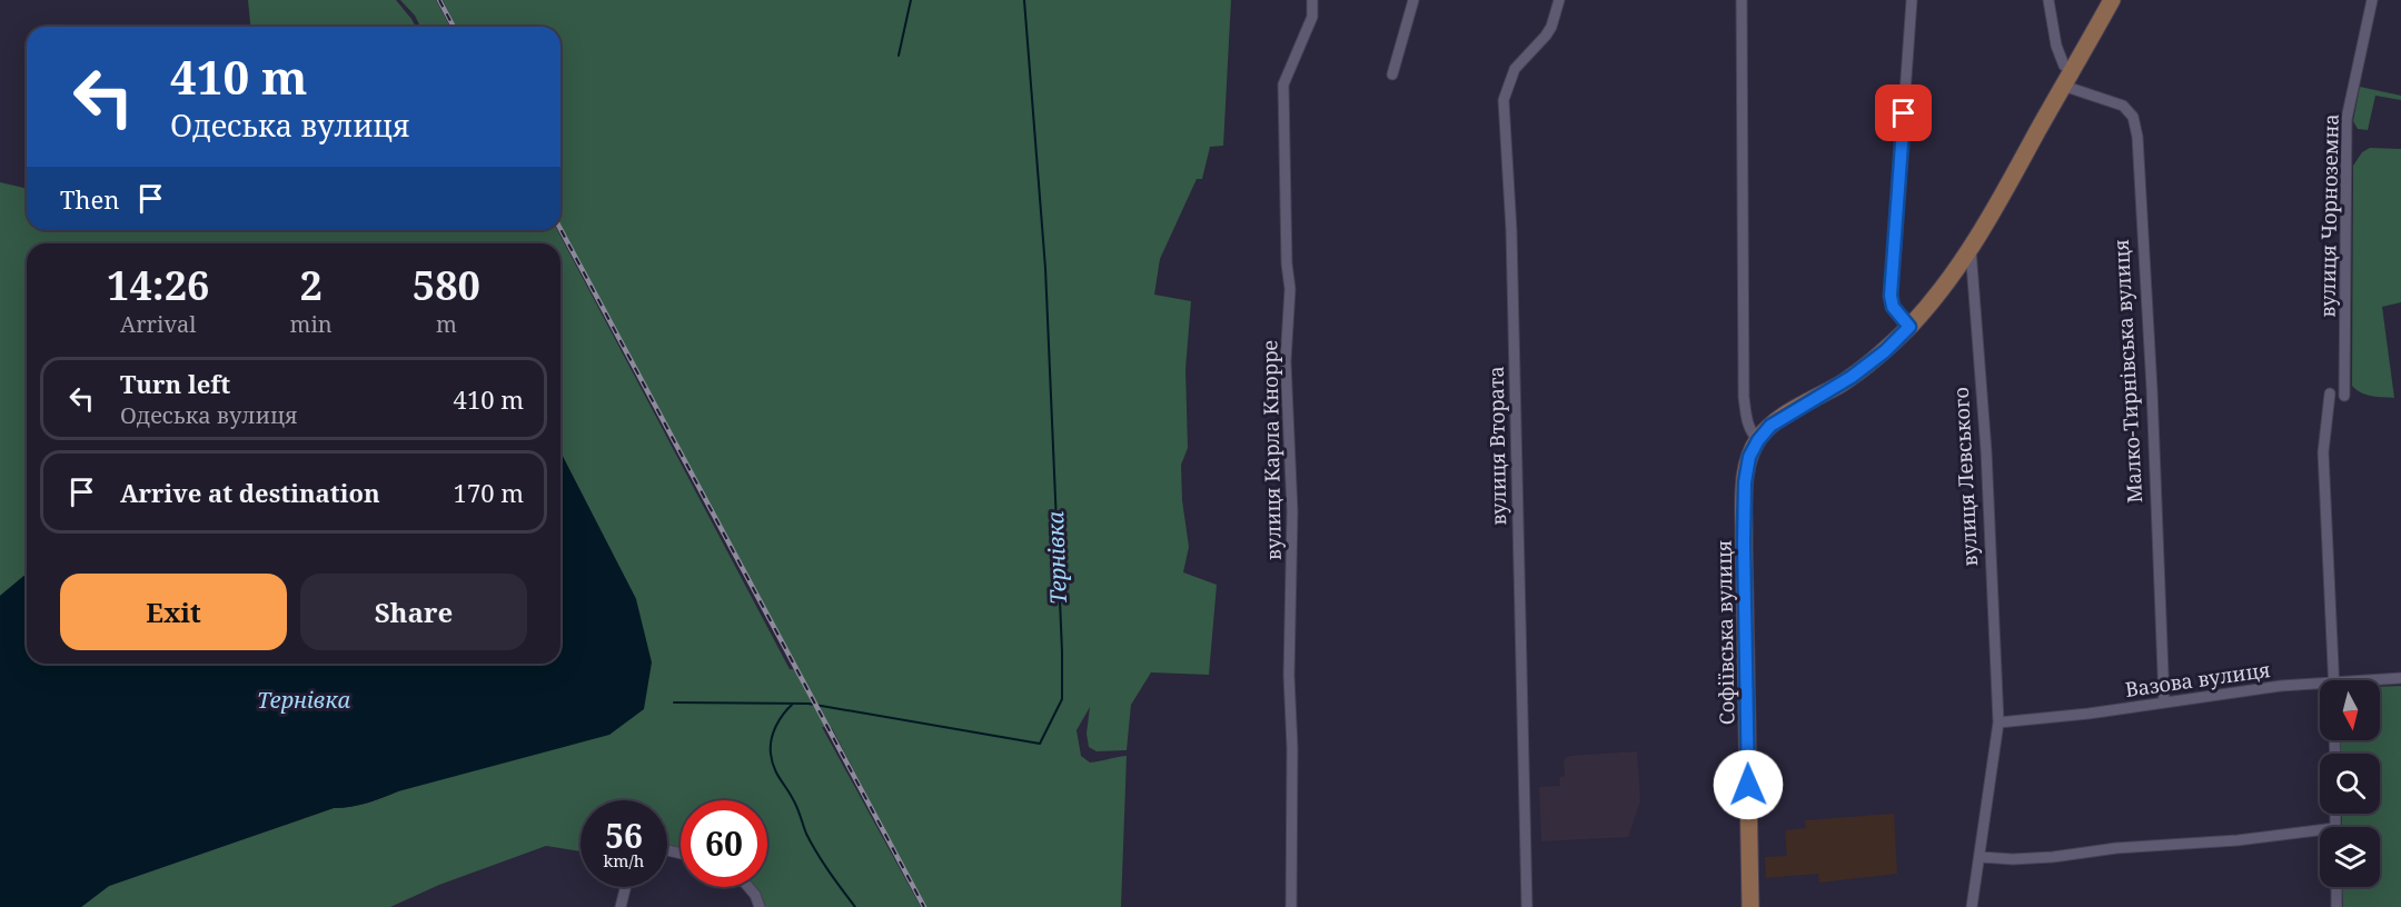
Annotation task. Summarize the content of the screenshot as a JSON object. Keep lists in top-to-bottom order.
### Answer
{
  "streets": {
    "main road": ["Софіївська вулиця"],
    "street": [
      "вулиця Чорноземна",
      "Малко-Тирнівська вулиця",
      "вулиця Втората",
      "вулиця Карла Кнорре",
      "вулиця Левського",
      "Вазова вулиця"
    ]
  },
  "crossings": [
    ["Малко-Тирнівська вулиця", "Вазова вулиця"],
    ["вулиця Левського", "Софіївська вулиця"],
    ["вулиця Левського", "Вазова вулиця"]
  ],
  "water": ["Тернівка"],
  "north": "bottom",
  "page": {
    "turn": ["410 m", "Одеська вулиця"],
    "then": "Then",
    "eta": [
      "14:26",
      "Arrival",
      "2",
      "min",
      "580",
      "m"
    ],
    "list": [
      {
        "name": "Turn left",
        "note": "Одеська вулиця",
        "value": "410 m"
      },
      {
        "name": "Arrive at destination",
        "value": "170 m"
      }
    ],
    "buttons": ["Exit", "Share"],
    "speed": "56 km/h",
    "limit": "60"
  }
}
